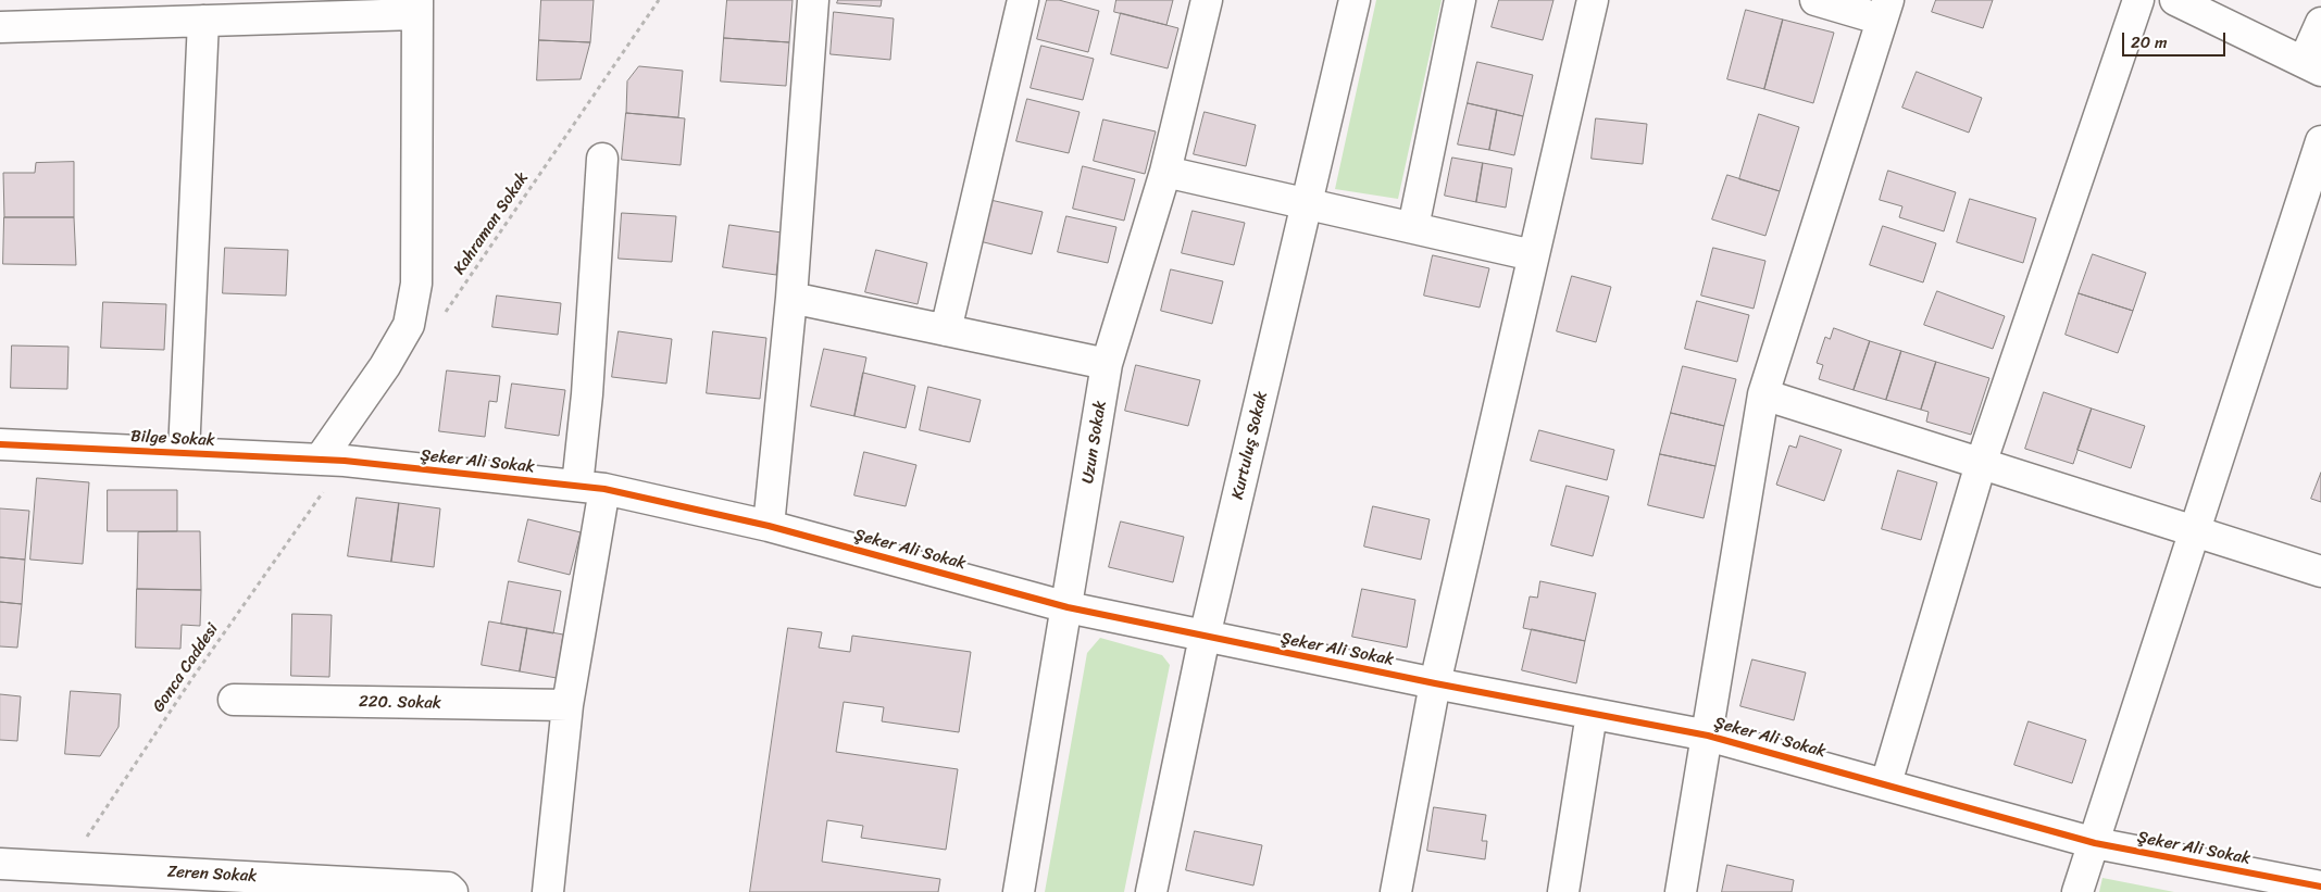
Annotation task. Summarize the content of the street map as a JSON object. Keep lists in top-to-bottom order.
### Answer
{
  "streets": {
    "street": [
      "Bilge Sokak",
      "Uzun Sokak",
      "Kurtuluş Sokak",
      "Şeker Ali Sokak",
      "220. Sokak",
      "Zeren Sokak"
    ],
    "path": ["Kahraman Sokak", "Gonca Caddesi"]
  },
  "crossings": [
    ["Bilge Sokak", "Şeker Ali Sokak"],
    ["Bilge Sokak", "Gonca Caddesi"],
    ["Uzun Sokak", "Şeker Ali Sokak"],
    ["Kurtuluş Sokak", "Şeker Ali Sokak"],
    ["Şeker Ali Sokak", "Gonca Caddesi"],
    ["Gonca Caddesi", "Zeren Sokak"]
  ],
  "scale_bar": "20 m"
}
